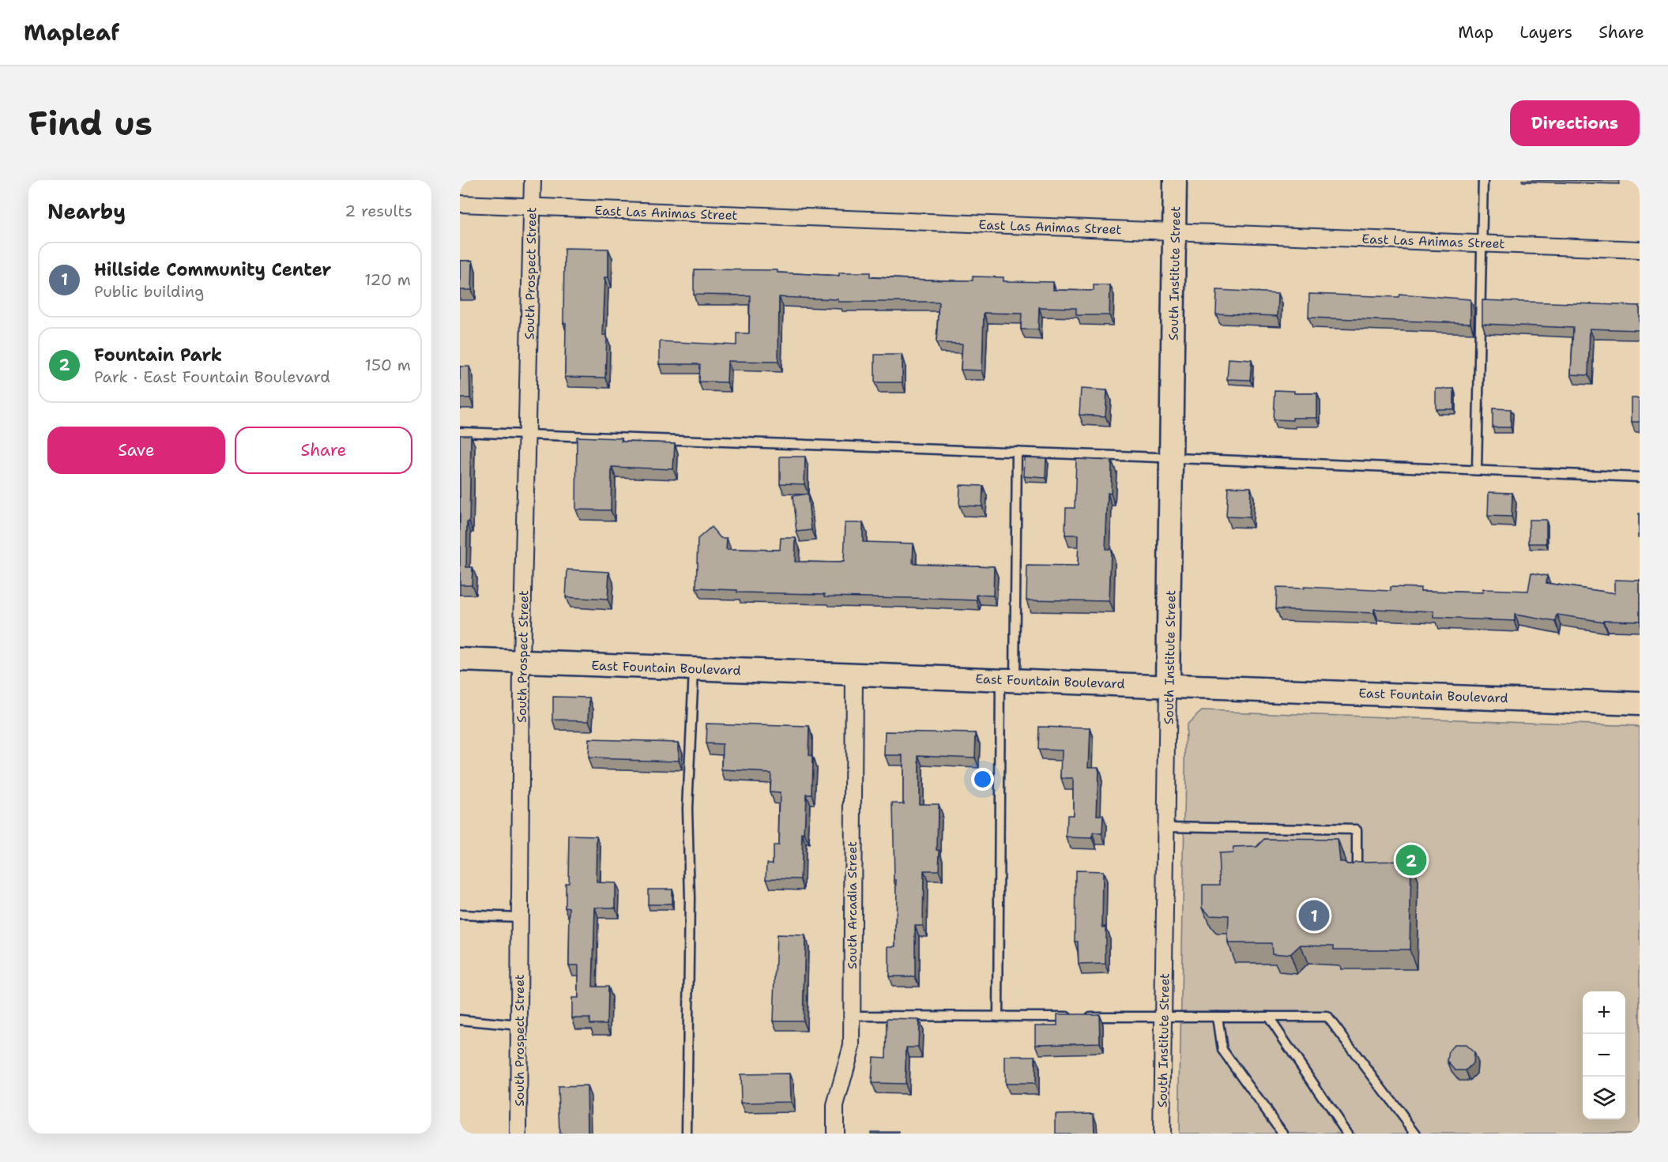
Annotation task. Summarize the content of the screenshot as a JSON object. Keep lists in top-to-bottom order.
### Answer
{
  "streets": {
    "main road": ["South Institute Street", "East Fountain Boulevard"],
    "street": ["East Las Animas Street", "South Prospect Street", "South Arcadia Street"]
  },
  "crossings": [
    ["East Las Animas Street", "South Prospect Street"],
    ["East Las Animas Street", "South Institute Street"],
    ["South Prospect Street", "East Fountain Boulevard"],
    ["South Institute Street", "East Fountain Boulevard"],
    ["East Fountain Boulevard", "South Arcadia Street"]
  ],
  "page": {
    "header": "Mapleaf",
    "nav": ["Map", "Layers", "Share"],
    "buttons": [
      "Directions",
      ["Save", "Share"]
    ],
    "title": "Find us",
    "heading": ["Nearby", "2 results"],
    "list": [
      {
        "mark": "1",
        "name": "Hillside Community Center",
        "note": "Public building",
        "value": "120 m"
      },
      {
        "mark": "2",
        "name": "Fountain Park",
        "note": "Park · East Fountain Boulevard",
        "value": "150 m"
      }
    ],
    "pins": ["2", "1"],
    "map_buttons": ["+", "−"]
  }
}
